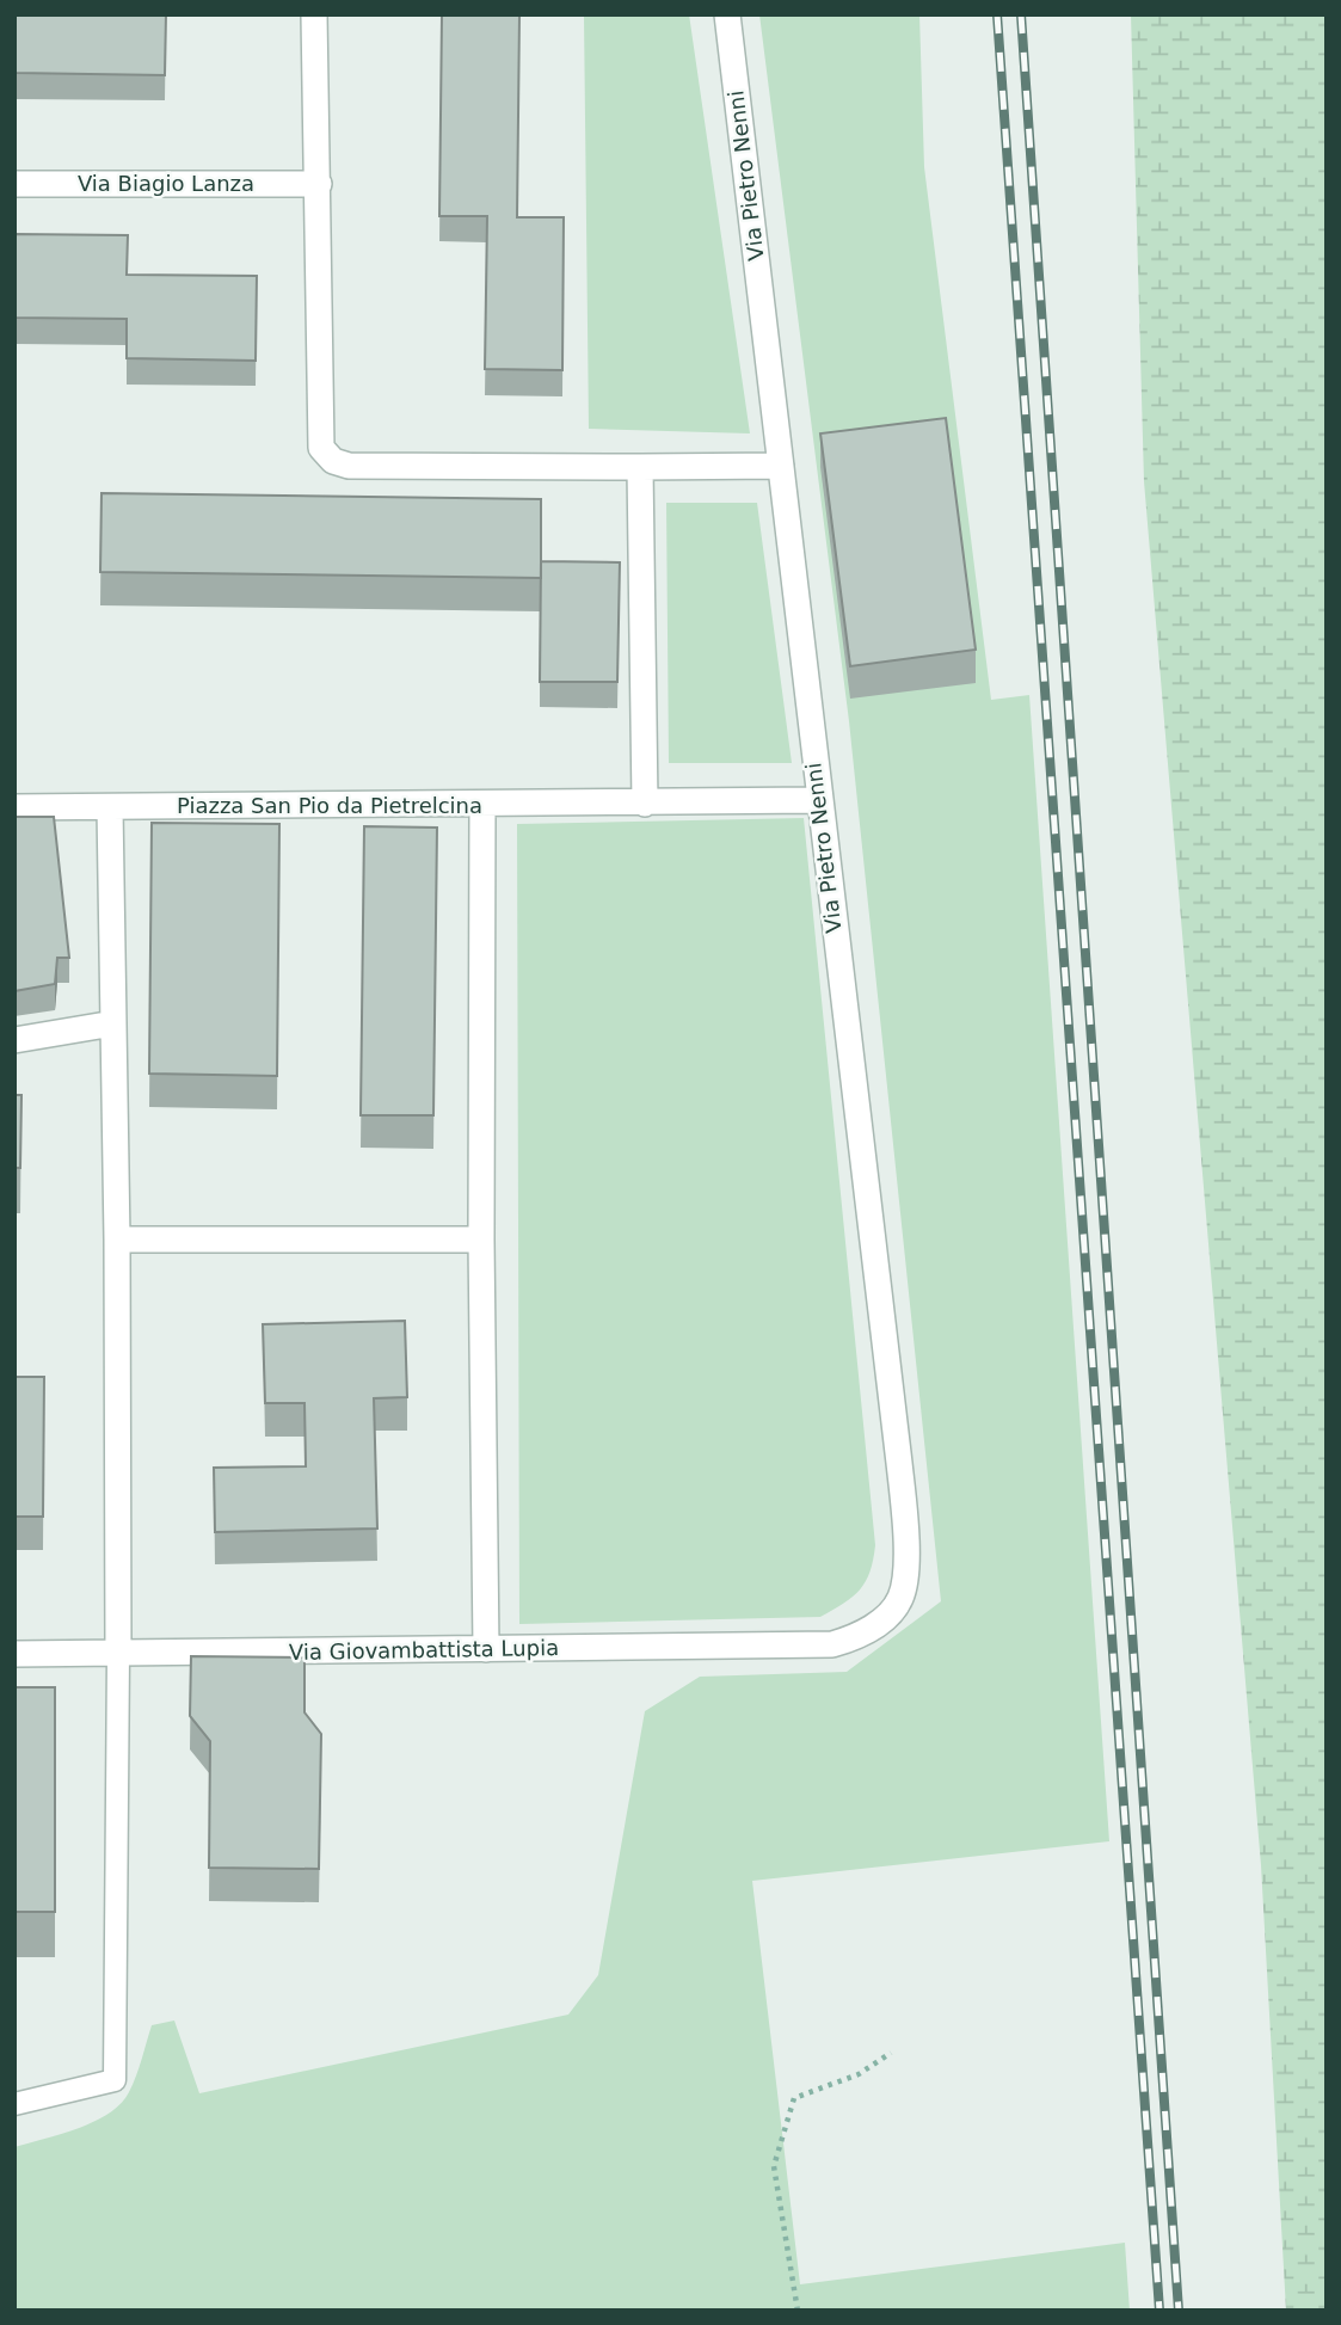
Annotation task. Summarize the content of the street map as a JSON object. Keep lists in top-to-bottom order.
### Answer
{
  "streets": {
    "street": [
      "Via Pietro Nenni",
      "Via Biagio Lanza",
      "Piazza San Pio da Pietrelcina",
      "Via Giovambattista Lupia"
    ]
  },
  "crossings": [
    ["Via Pietro Nenni", "Piazza San Pio da Pietrelcina"],
    ["Via Pietro Nenni", "Via Giovambattista Lupia"]
  ]
}
